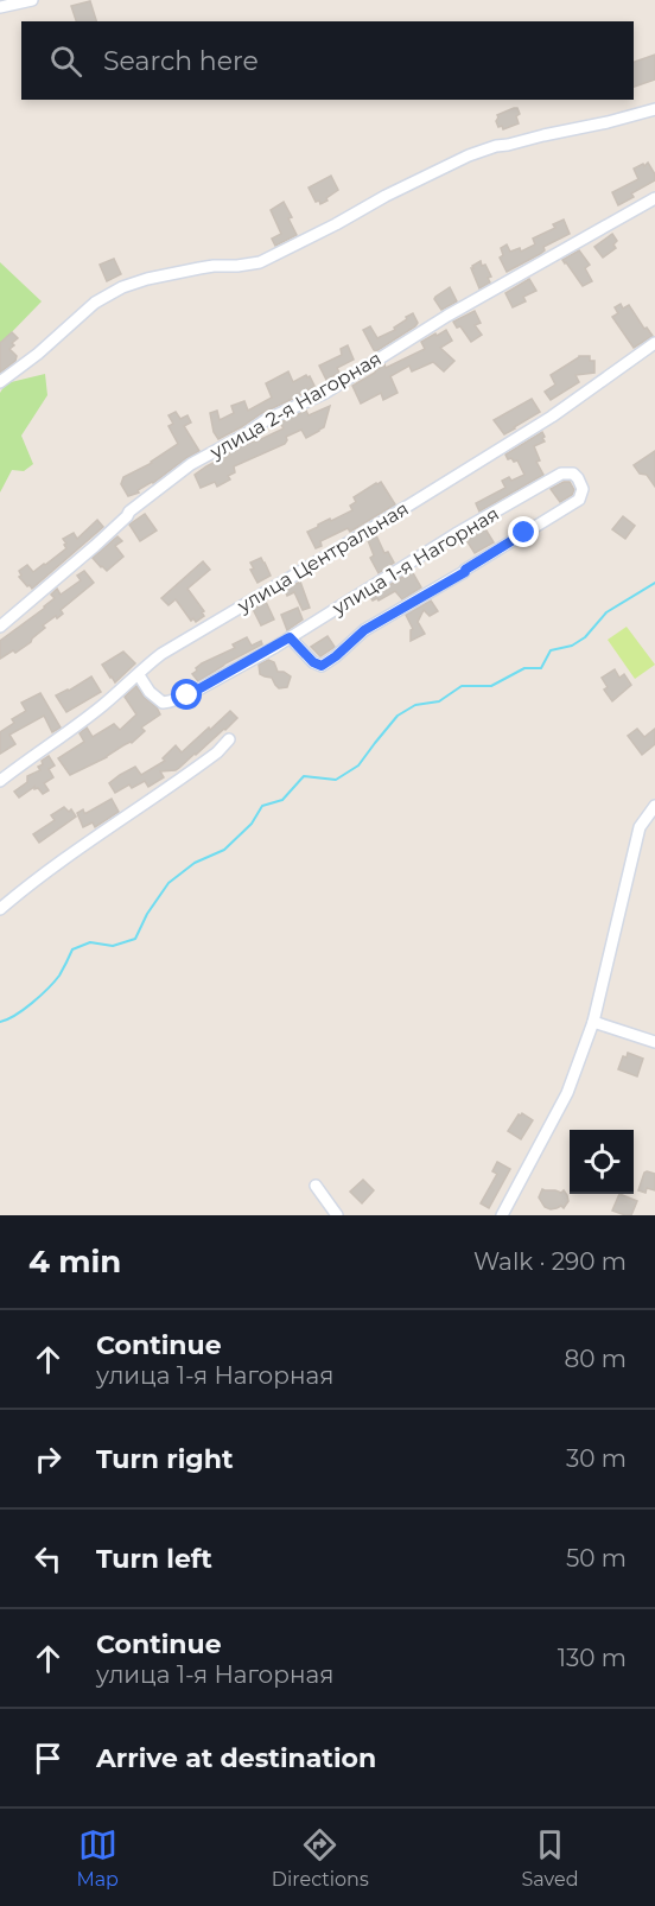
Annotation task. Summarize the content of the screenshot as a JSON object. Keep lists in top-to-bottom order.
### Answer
{
  "streets": {
    "street": ["улица 2-я Нагорная", "улица Центральная", "улица 1-я Нагорная"]
  },
  "crossings": [
    ["улица Центральная", "улица 1-я Нагорная"]
  ],
  "page": {
    "search": "Search here",
    "heading": ["4 min", "Walk · 290 m"],
    "list": [
      ["Continue", "улица 1-я Нагорная", "80 m"],
      ["Turn right", "30 m"],
      ["Turn left", "50 m"],
      ["Continue", "улица 1-я Нагорная", "130 m"],
      "Arrive at destination"
    ],
    "nav": ["Map", "Directions", "Saved"]
  }
}
